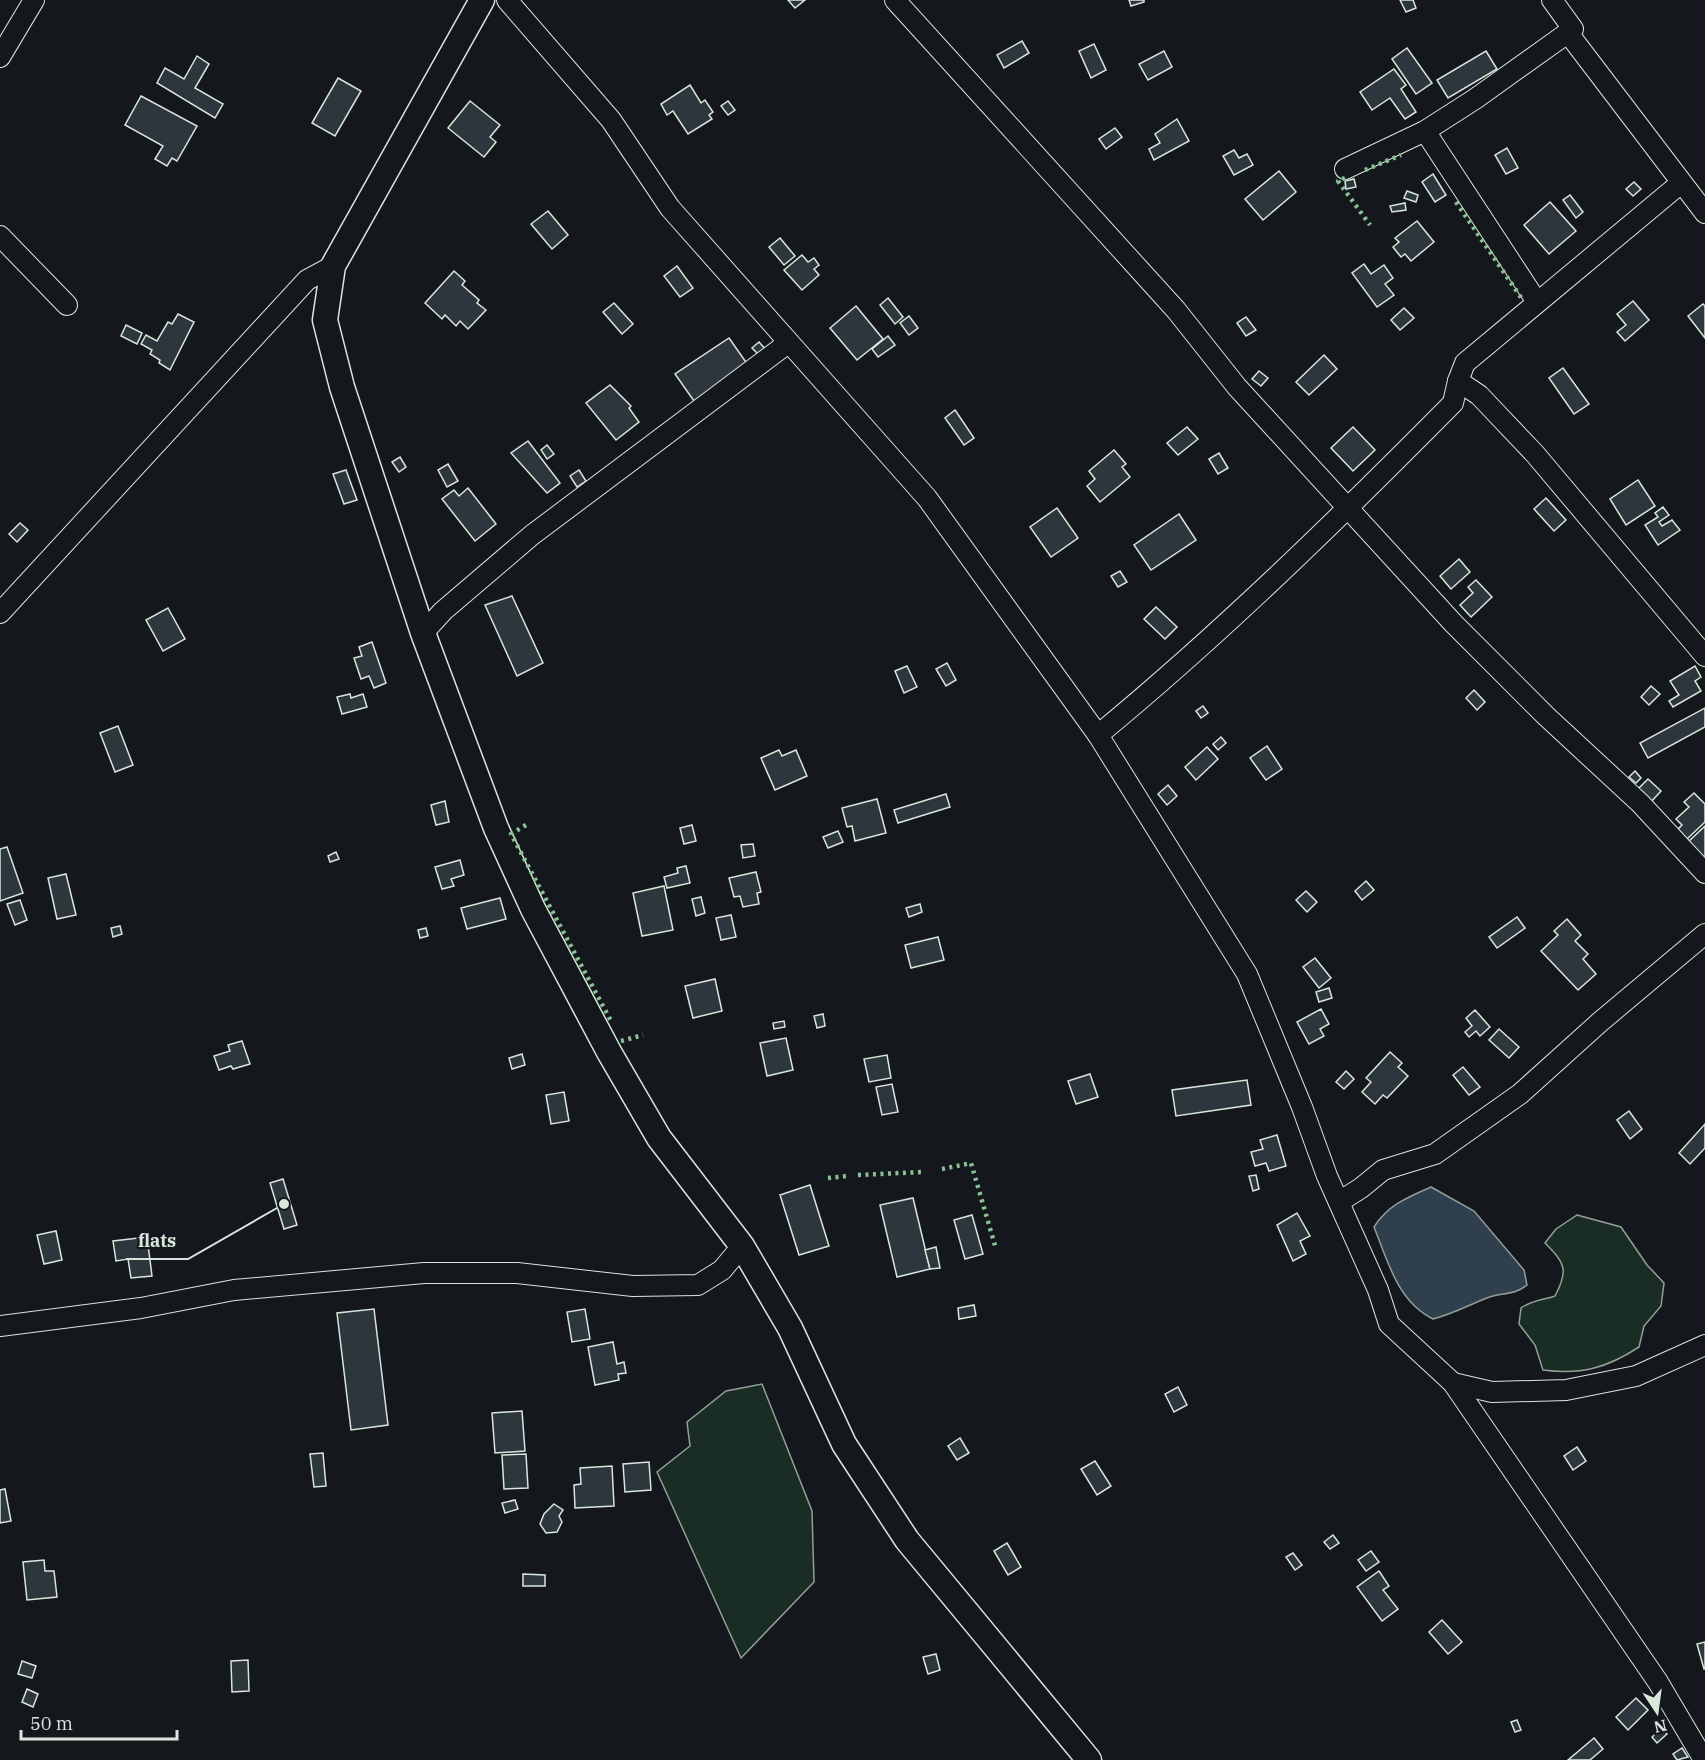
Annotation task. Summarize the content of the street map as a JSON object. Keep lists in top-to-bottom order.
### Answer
{
  "places": ["flats"],
  "scale_bar": "50 m",
  "north": "bottom"
}
